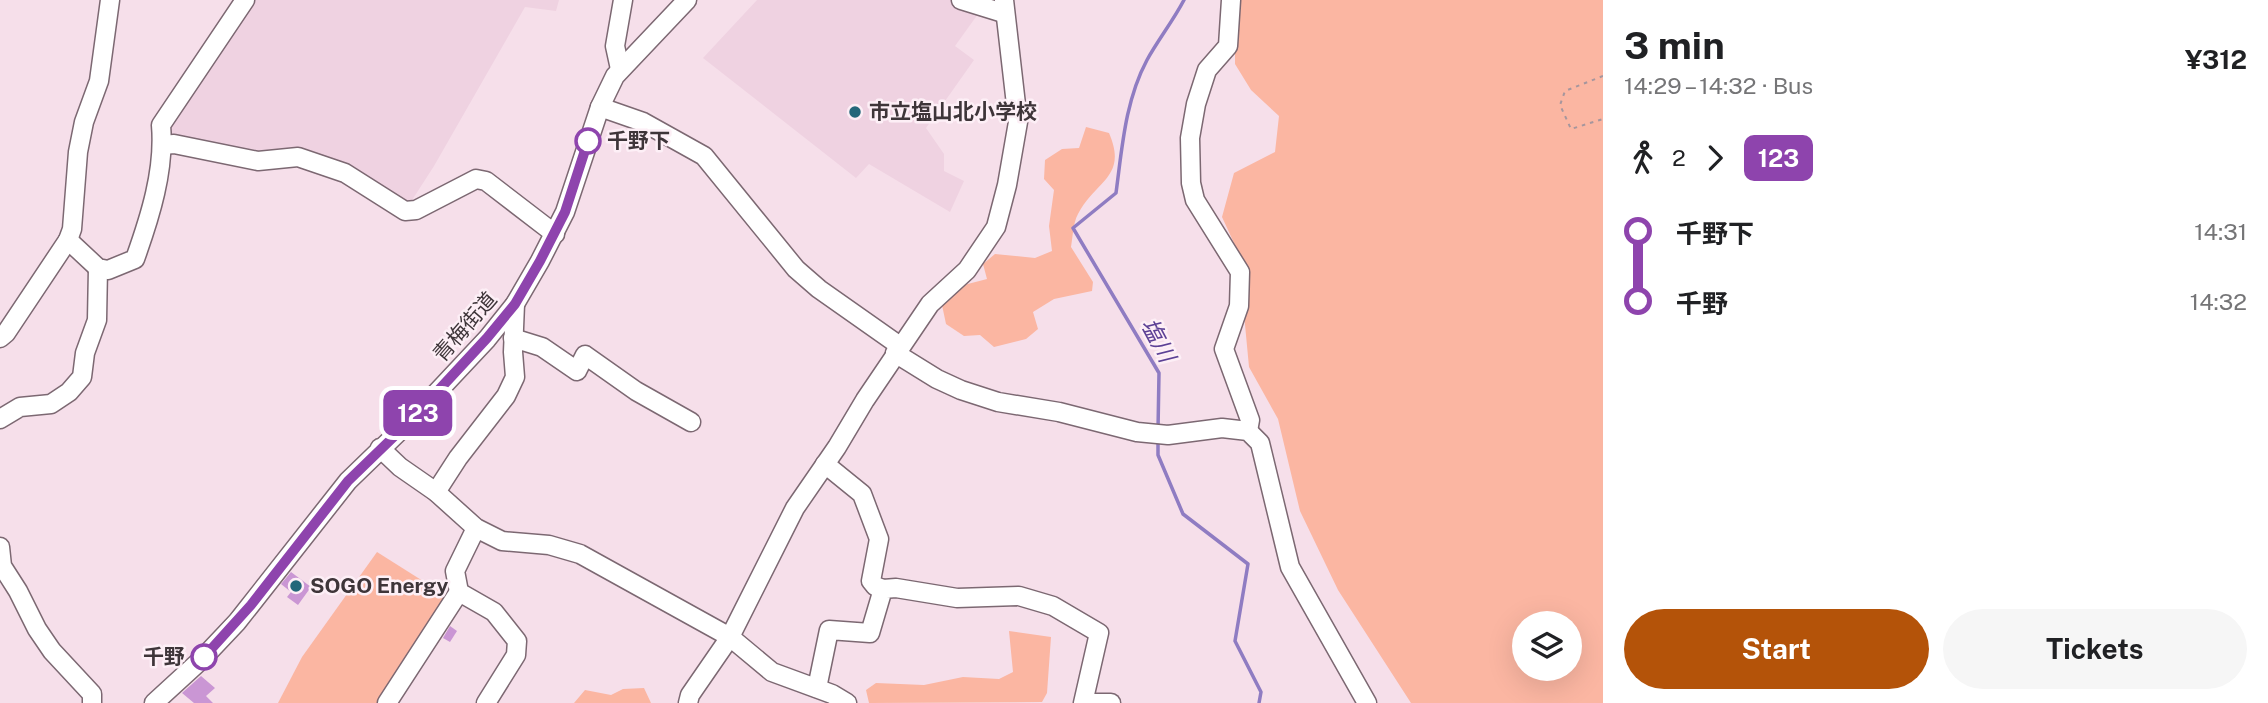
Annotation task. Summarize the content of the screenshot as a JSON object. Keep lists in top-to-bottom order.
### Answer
{
  "streets": {
    "street": ["青梅街道"]
  },
  "water": ["塩川"],
  "places": [
    "市立塩山北小学校",
    "千野下",
    "SOGO Energy",
    "千野"
  ],
  "lines": ["bus line 123"],
  "page": {
    "on_map": "123",
    "heading": ["3 min", "14:29 – 14:32 · Bus", "¥312"],
    "legs": ["2", "123"],
    "list": [
      {
        "name": "千野下",
        "value": "14:31"
      },
      {
        "name": "千野",
        "value": "14:32"
      }
    ],
    "buttons": ["Start", "Tickets"]
  }
}
